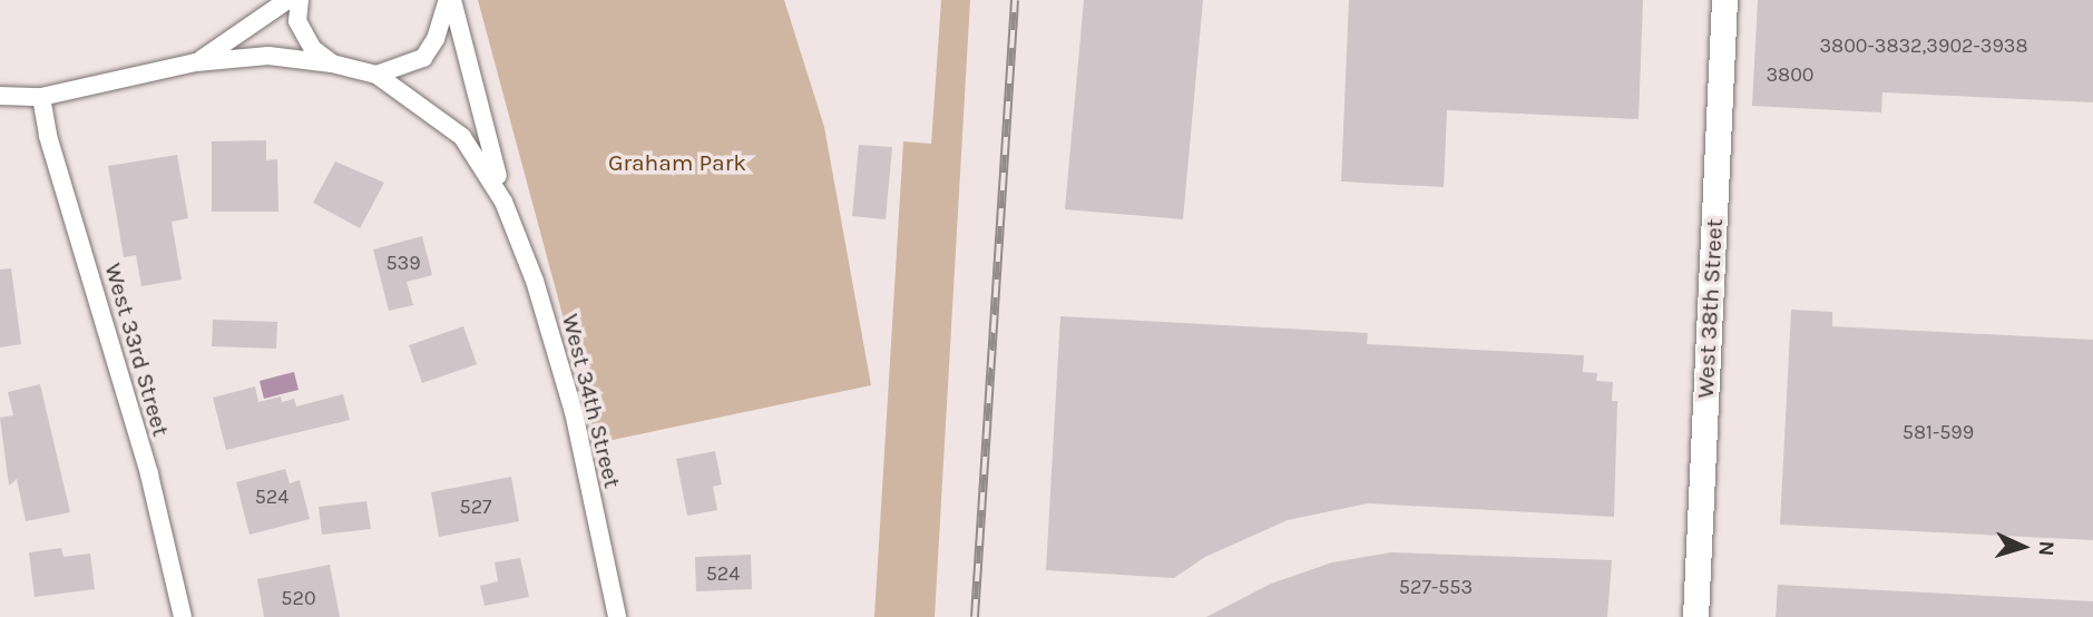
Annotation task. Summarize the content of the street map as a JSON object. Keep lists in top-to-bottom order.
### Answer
{
  "streets": {
    "street": ["West 38th Street", "West 33rd Street", "West 34th Street"]
  },
  "parks": ["Graham Park"],
  "house_numbers": [
    "3800-3832,3902-3938",
    "3800",
    "539",
    "581-599",
    "524",
    "527",
    "524",
    "527-553",
    "520"
  ],
  "north": "right"
}
